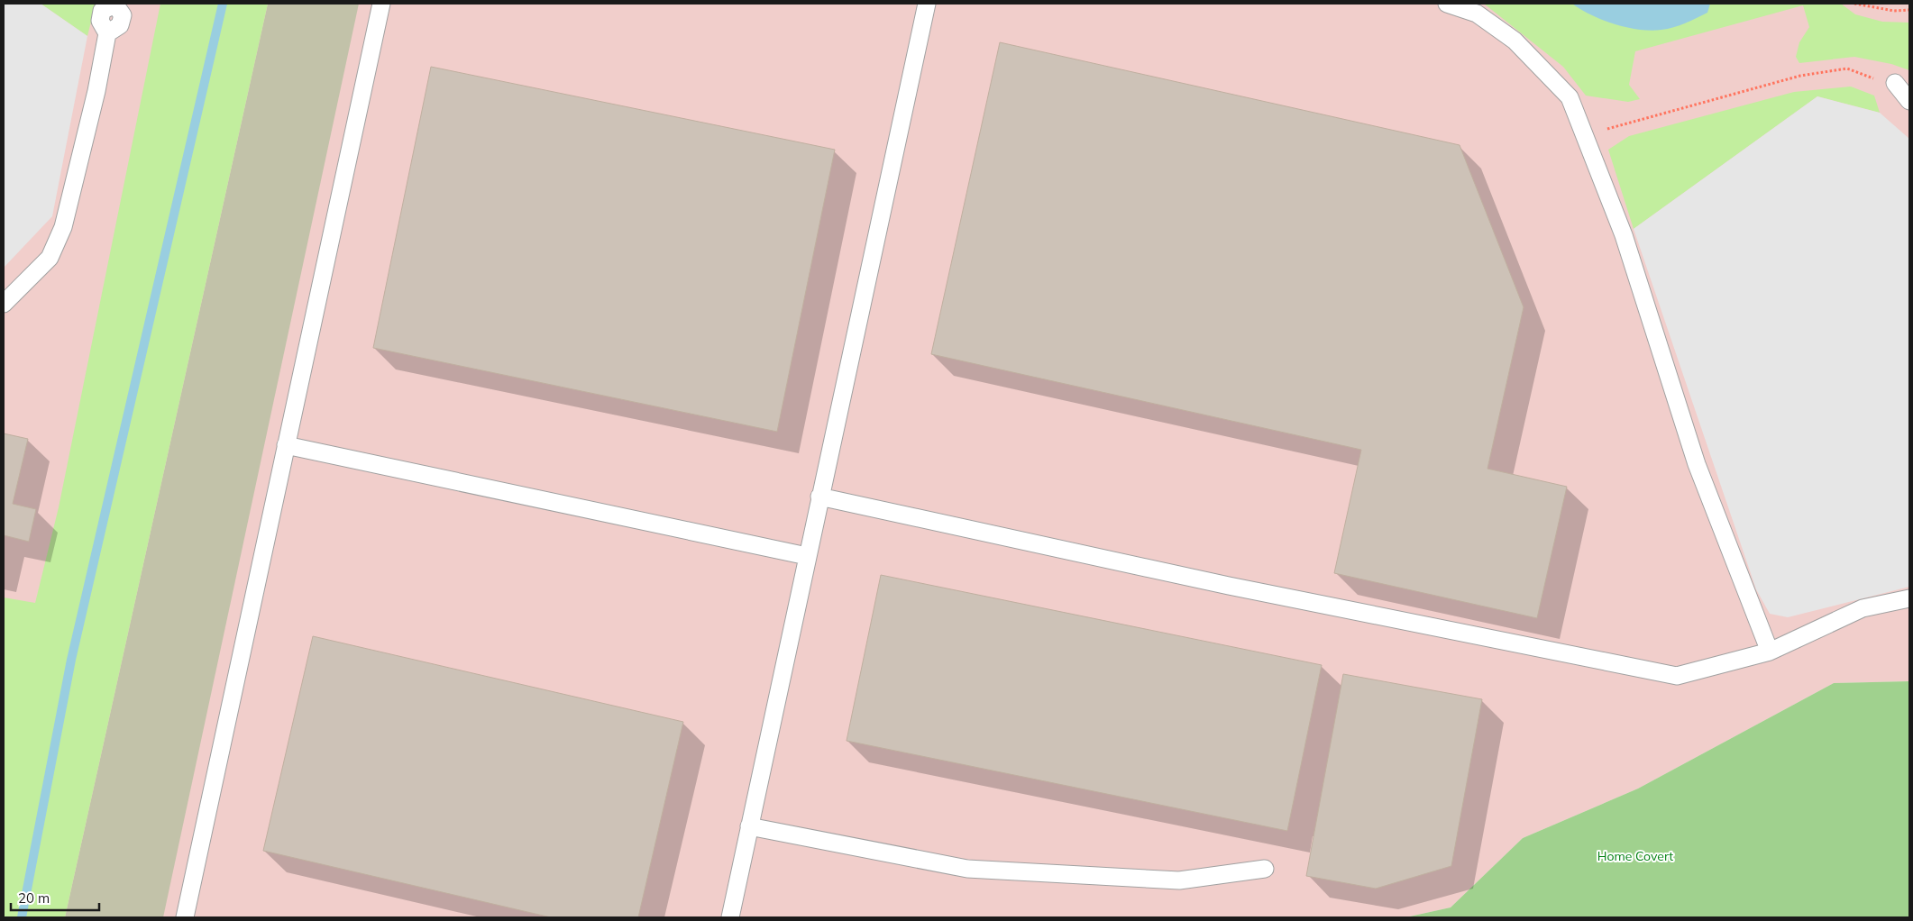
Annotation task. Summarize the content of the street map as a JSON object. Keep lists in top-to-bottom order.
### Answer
{
  "parks": ["Home Covert"],
  "scale_bar": "20 m"
}
